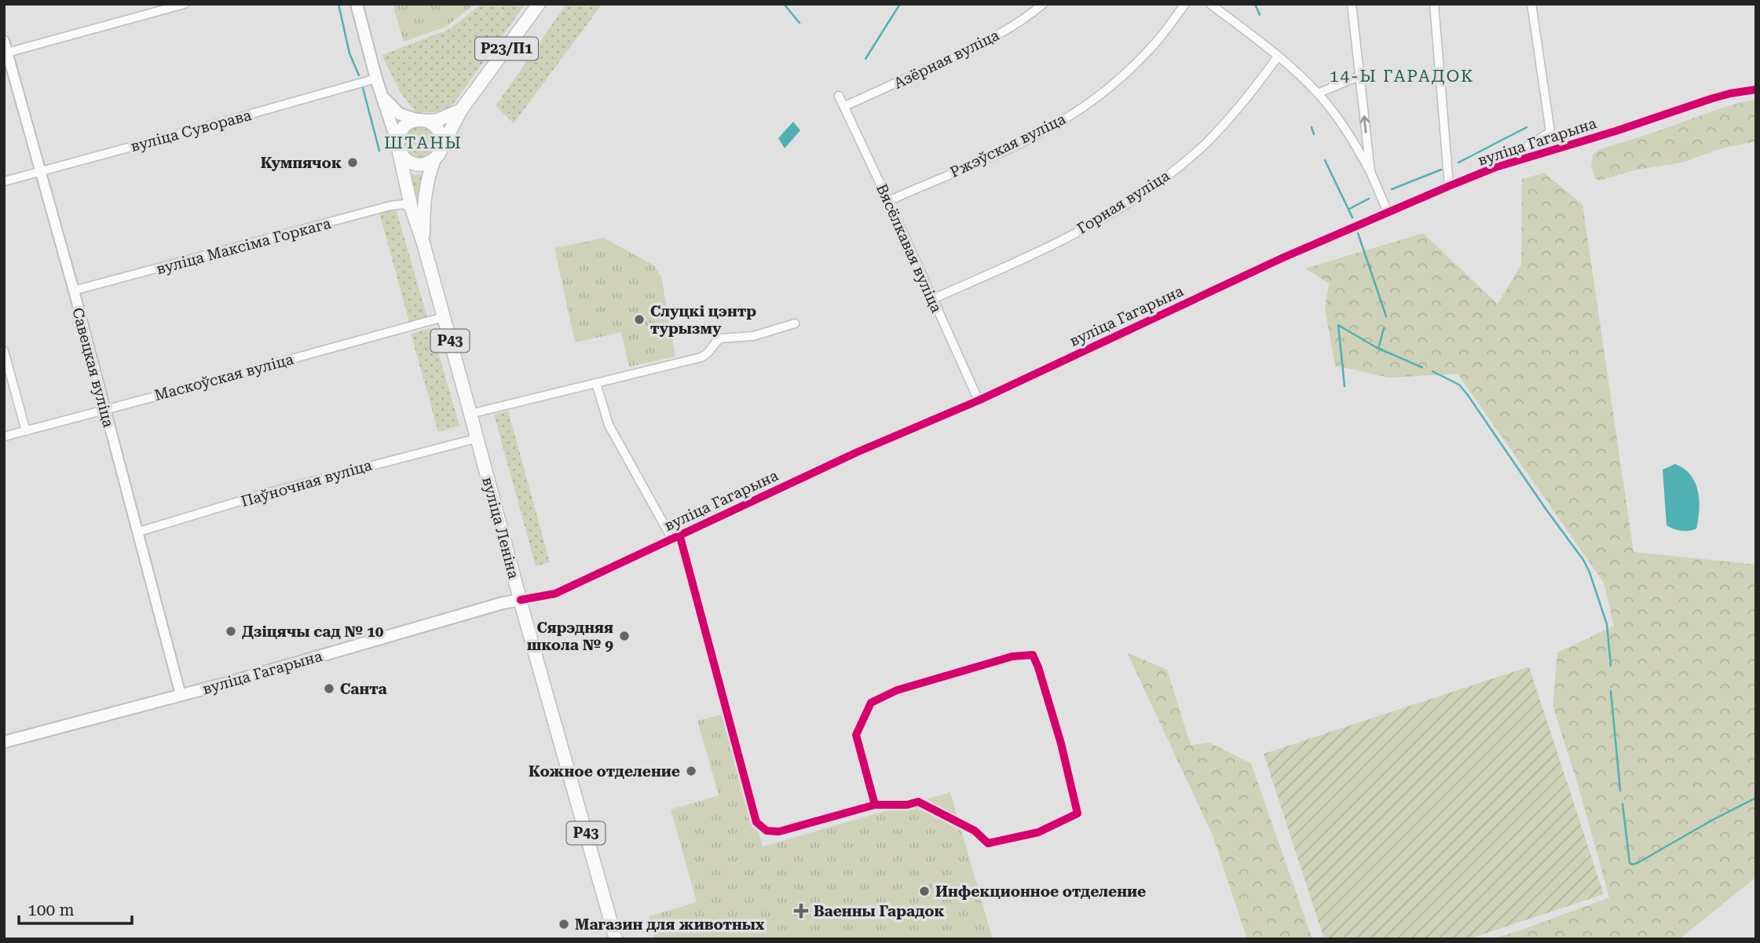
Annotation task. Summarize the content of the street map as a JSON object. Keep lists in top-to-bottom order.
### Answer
{
  "streets": {
    "main road": [
      "Р23/П1",
      "вуліца Гагарына",
      "Р43",
      "вуліца Леніна"
    ],
    "street": [
      "Азёрная вуліца",
      "вуліца Суворава",
      "Ржэўская вуліца",
      "Горная вуліца",
      "вуліца Максіма Горкага",
      "Вясёлкавая вуліца",
      "Савецкая вуліца",
      "Маскоўская вуліца",
      "Паўночная вуліца"
    ]
  },
  "crossings": [
    ["Р23/П1", "Р43"],
    ["Р23/П1", "вуліца Леніна"],
    ["Азёрная вуліца", "Вясёлкавая вуліца"],
    ["вуліца Суворава", "Савецкая вуліца"],
    ["вуліца Суворава", "вуліца Леніна"],
    ["вуліца Гагарына", "Вясёлкавая вуліца"],
    ["вуліца Гагарына", "Савецкая вуліца"],
    ["вуліца Гагарына", "вуліца Леніна"],
    ["Ржэўская вуліца", "Вясёлкавая вуліца"],
    ["Горная вуліца", "Вясёлкавая вуліца"],
    ["вуліца Максіма Горкага", "Савецкая вуліца"],
    ["вуліца Максіма Горкага", "вуліца Леніна"],
    ["Р43", "вуліца Леніна"],
    ["Савецкая вуліца", "Маскоўская вуліца"],
    ["Савецкая вуліца", "Паўночная вуліца"],
    ["Маскоўская вуліца", "вуліца Леніна"],
    ["Паўночная вуліца", "вуліца Леніна"]
  ],
  "districts": ["14-Ы ГАРАДОК", "ШТАНЫ"],
  "places": {
    "other": [
      "Кумпячок",
      "Слуцкі цэнтр турызму",
      "Дзіцячы сад № 10",
      "Сярэдняя школа № 9",
      "Санта",
      "Кожное отделение",
      "Инфекционное отделение",
      "Магазин для животных"
    ],
    "health": ["Ваенны Гарадок"]
  },
  "scale_bar": "100 m"
}
